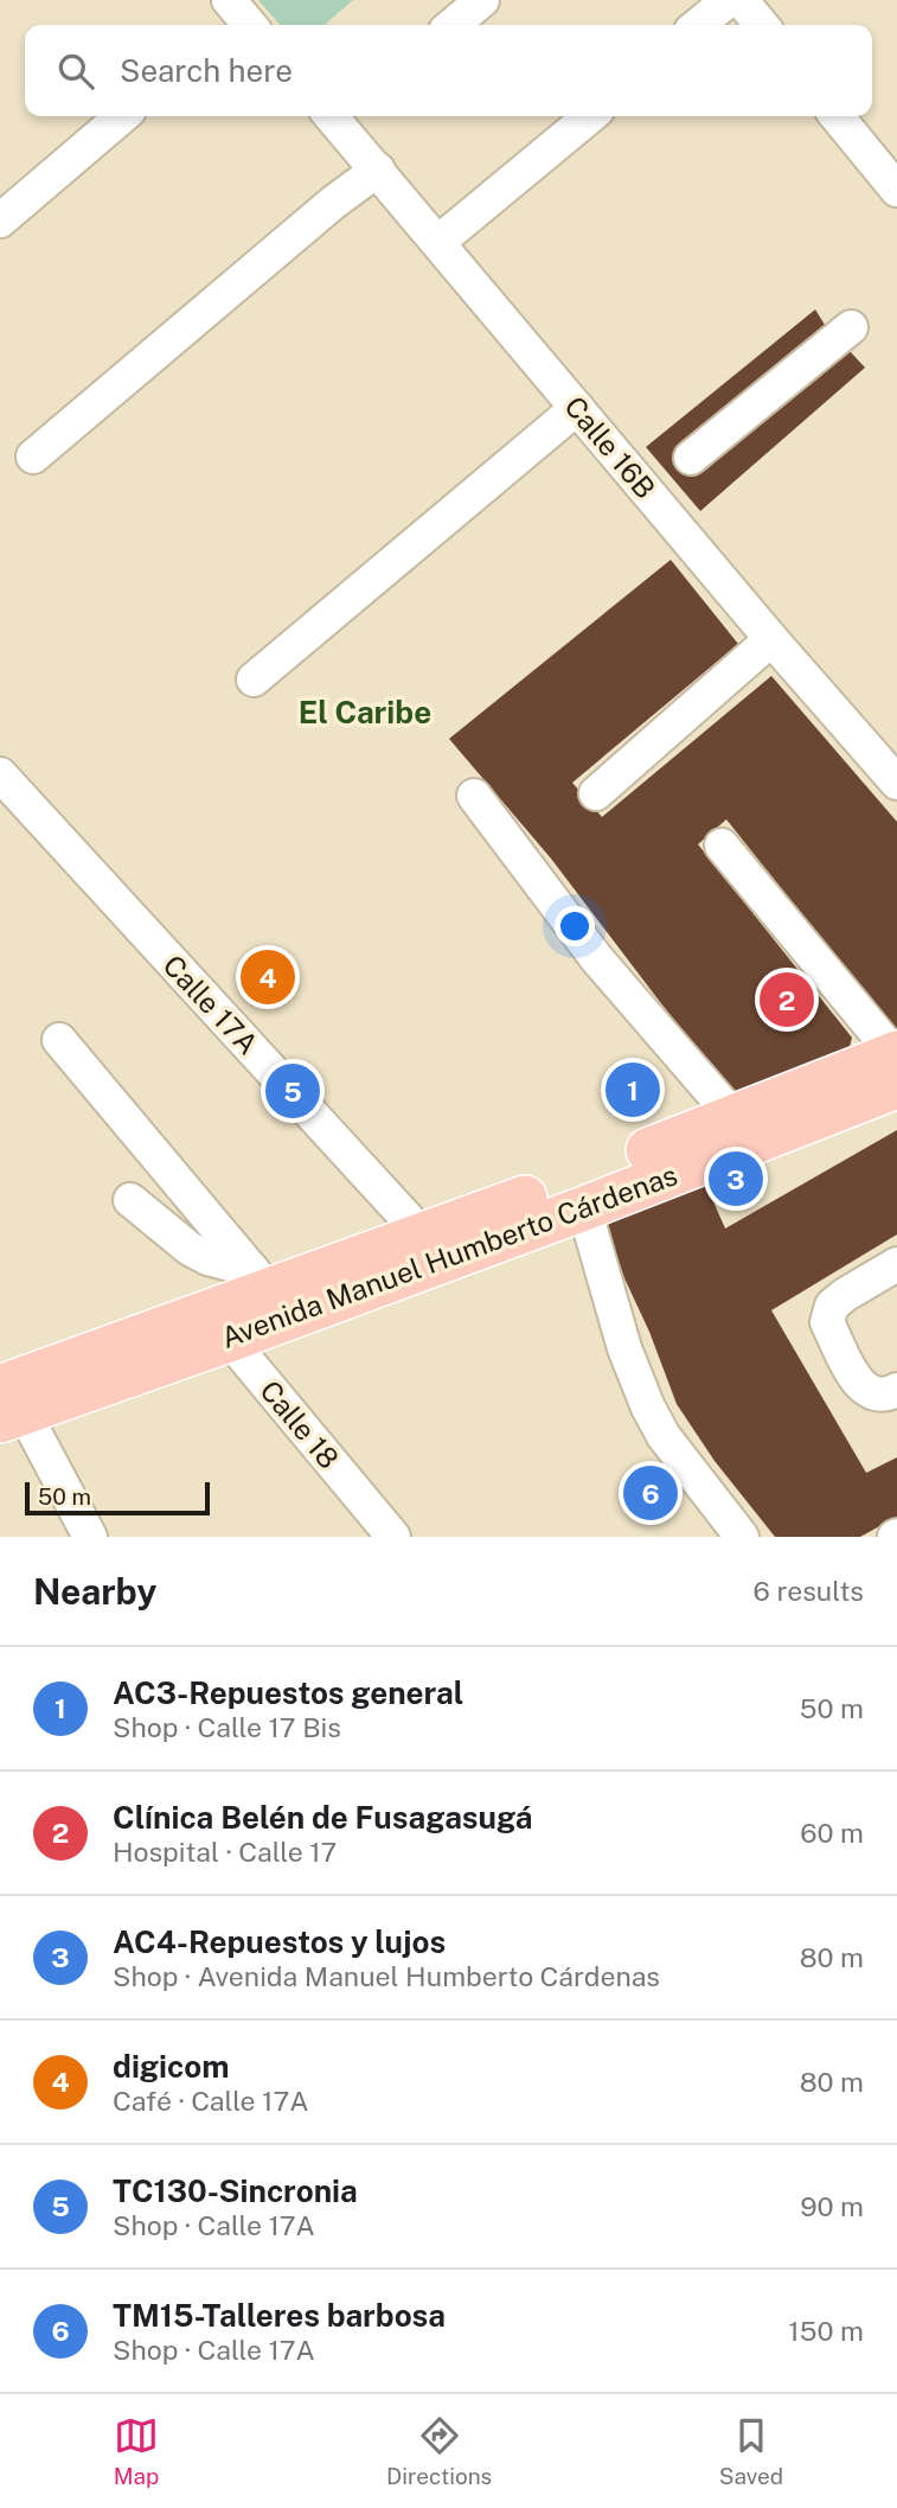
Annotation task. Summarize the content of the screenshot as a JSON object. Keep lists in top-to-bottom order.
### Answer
{
  "streets": {
    "main road": ["Avenida Manuel Humberto Cárdenas"],
    "street": ["Calle 16B", "Calle 17A", "Calle 18"]
  },
  "crossings": [
    ["Calle 17A", "Avenida Manuel Humberto Cárdenas"],
    ["Avenida Manuel Humberto Cárdenas", "Calle 18"]
  ],
  "districts": ["El Caribe"],
  "scale_bar": "50 m",
  "page": {
    "search": "Search here",
    "pins": [
      "4",
      "2",
      "1",
      "5",
      "3",
      "6"
    ],
    "scale": "50 m",
    "heading": ["Nearby", "6 results"],
    "list": [
      {
        "mark": "1",
        "name": "AC3-Repuestos general",
        "note": "Shop · Calle 17 Bis",
        "value": "50 m"
      },
      {
        "mark": "2",
        "name": "Clínica Belén de Fusagasugá",
        "note": "Hospital · Calle 17",
        "value": "60 m"
      },
      {
        "mark": "3",
        "name": "AC4-Repuestos y lujos",
        "note": "Shop · Avenida Manuel Humberto Cárdenas",
        "value": "80 m"
      },
      {
        "mark": "4",
        "name": "digicom",
        "note": "Café · Calle 17A",
        "value": "80 m"
      },
      {
        "mark": "5",
        "name": "TC130-Sincronia",
        "note": "Shop · Calle 17A",
        "value": "90 m"
      },
      {
        "mark": "6",
        "name": "TM15-Talleres barbosa",
        "note": "Shop · Calle 17A",
        "value": "150 m"
      }
    ],
    "nav": ["Map", "Directions", "Saved"]
  }
}
